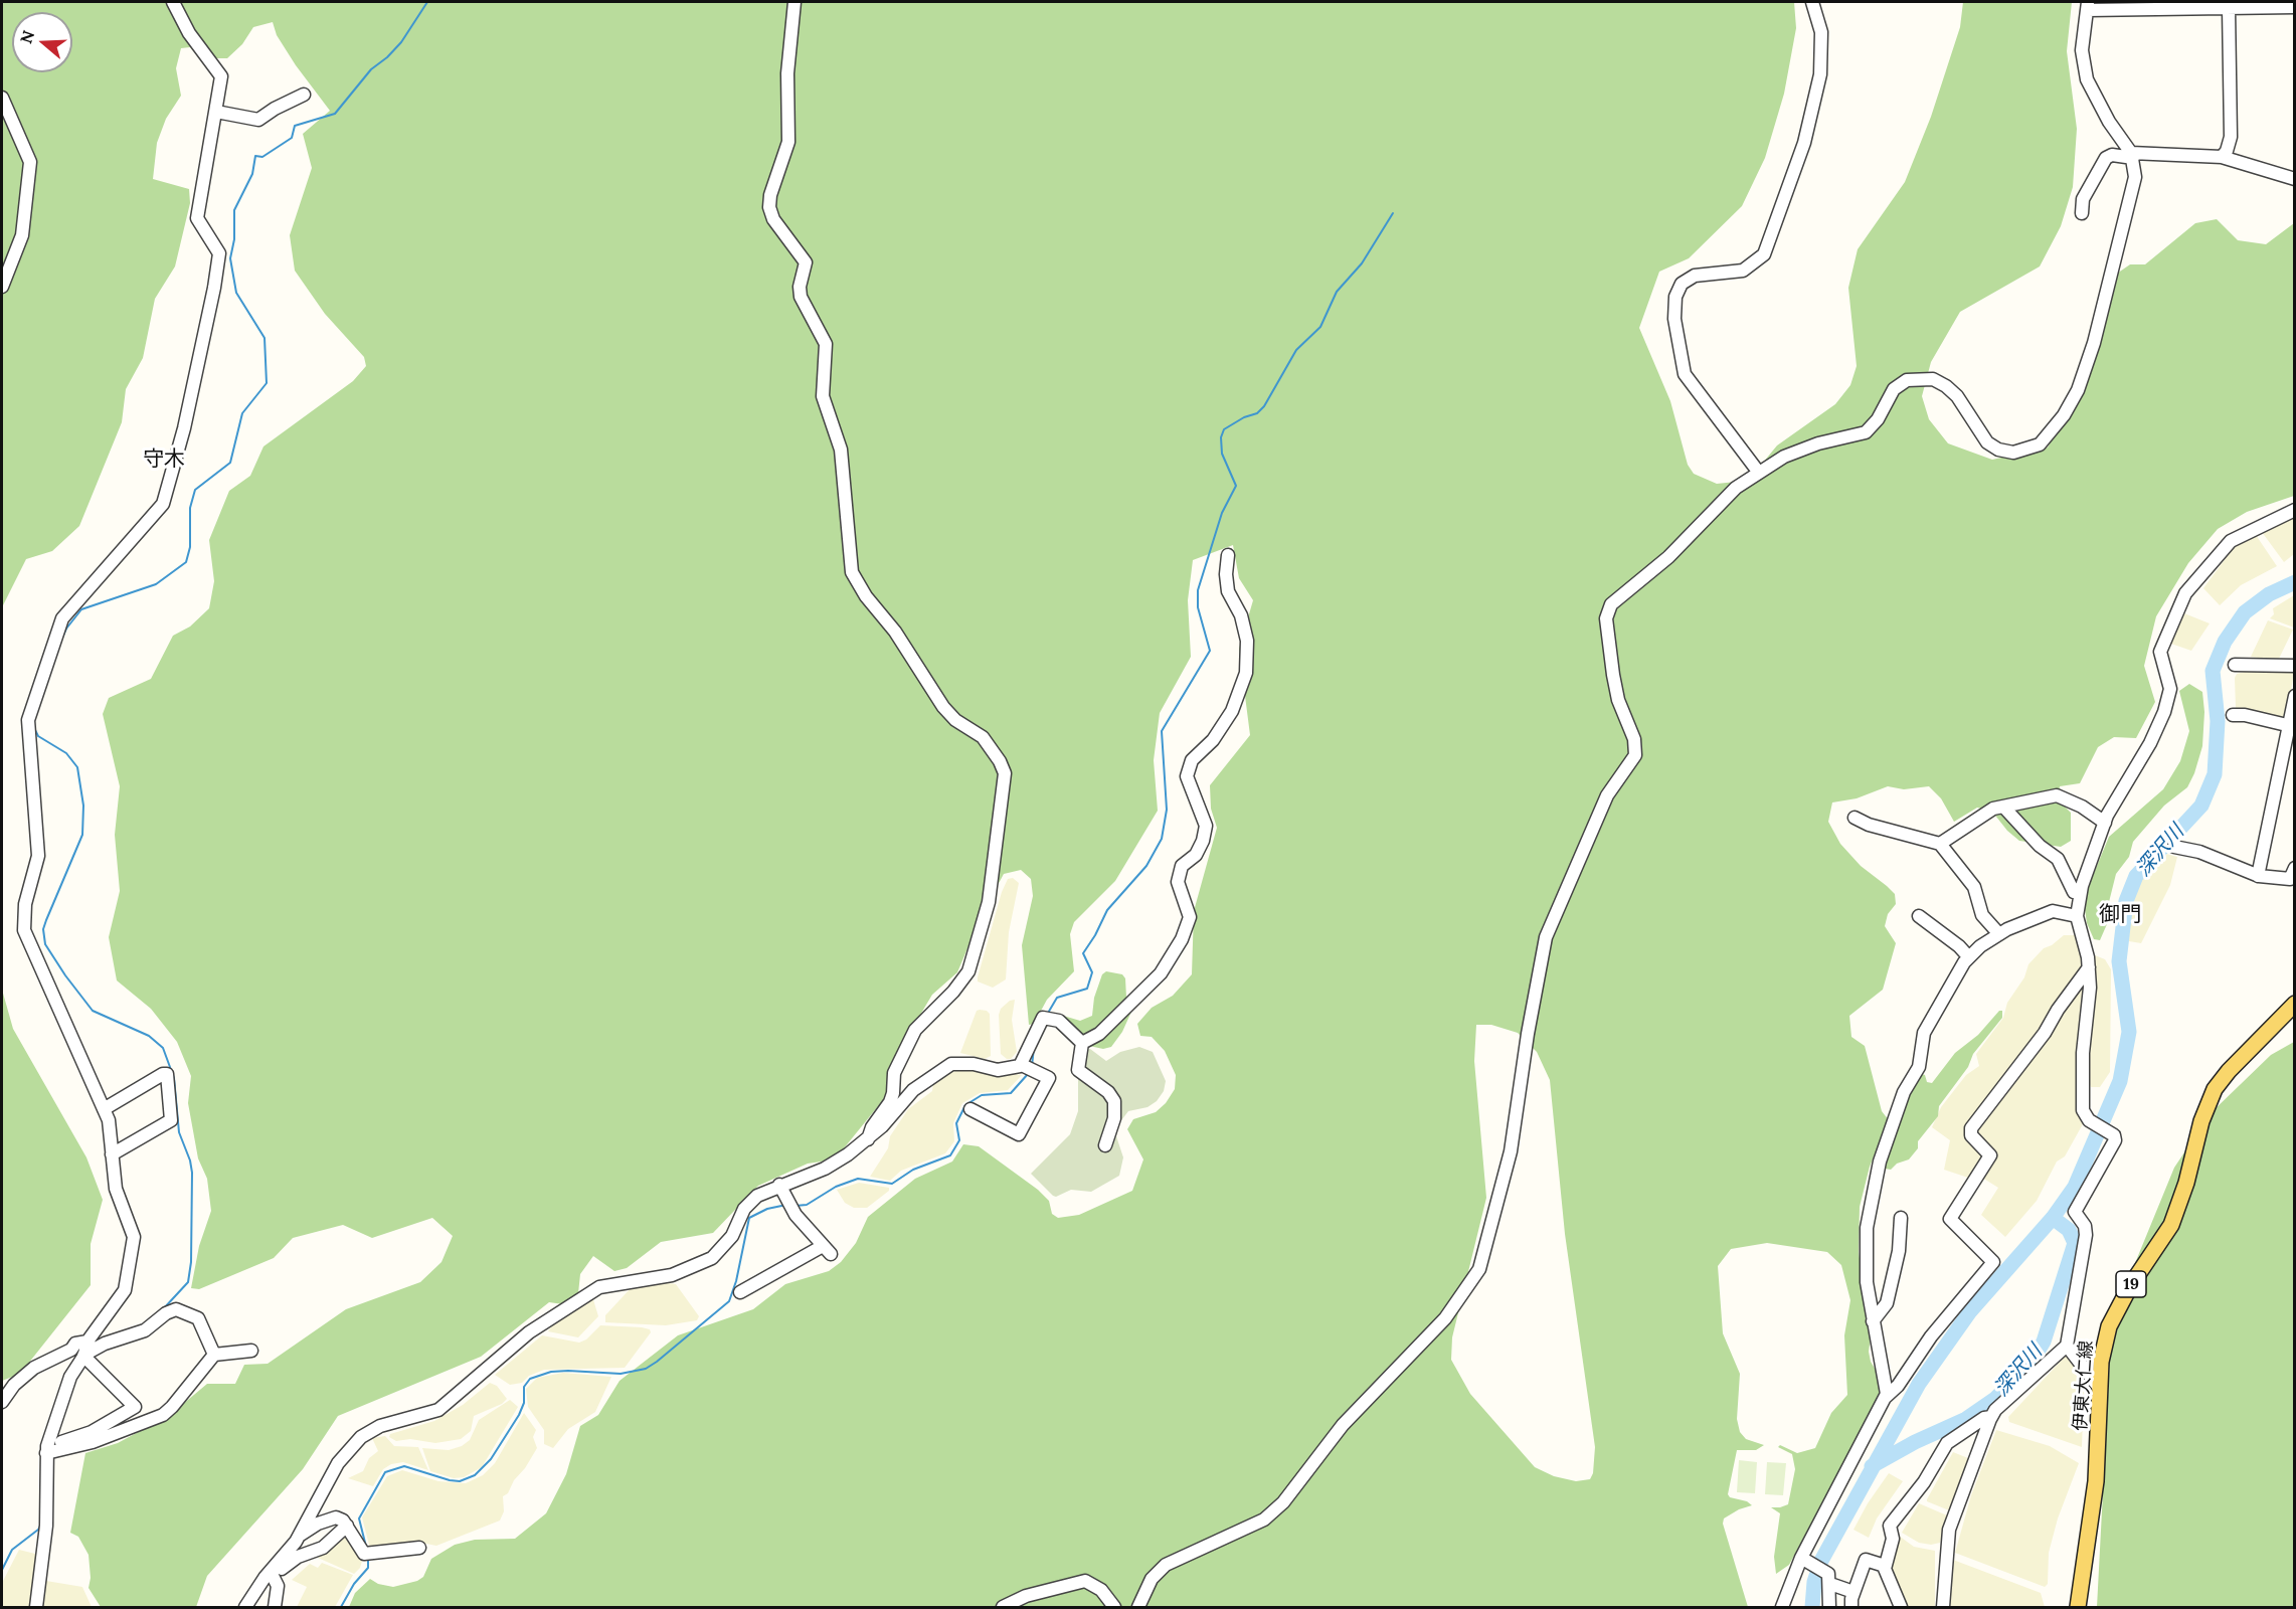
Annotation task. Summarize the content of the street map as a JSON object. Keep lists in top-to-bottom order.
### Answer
{
  "streets": {
    "main road": ["19", "伊東大仁線"]
  },
  "districts": ["守木", "御門"],
  "water": ["深沢川"],
  "north": "left"
}
